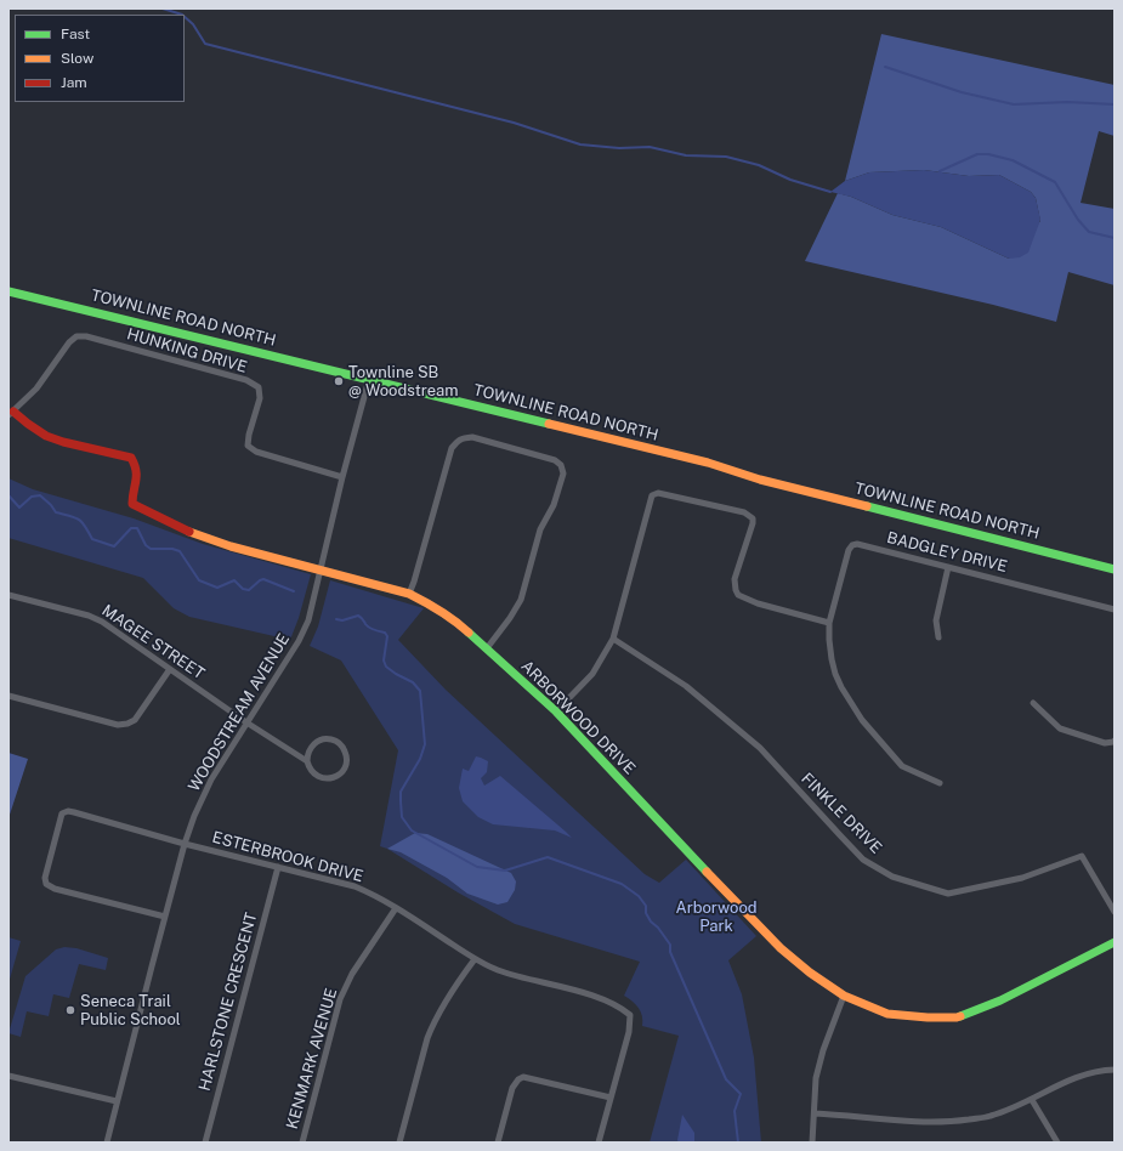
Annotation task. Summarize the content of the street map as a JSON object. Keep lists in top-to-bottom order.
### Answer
{
  "streets": {
    "street": [
      "TOWNLINE ROAD NORTH",
      "HUNKING DRIVE",
      "BADGLEY DRIVE",
      "MAGEE STREET",
      "WOODSTREAM AVENUE",
      "ARBORWOOD DRIVE",
      "FINKLE DRIVE",
      "ESTERBROOK DRIVE",
      "HARLSTONE CRESCENT",
      "KENMARK AVENUE"
    ]
  },
  "crossings": [
    ["TOWNLINE ROAD NORTH", "WOODSTREAM AVENUE"],
    ["HUNKING DRIVE", "WOODSTREAM AVENUE"],
    ["HUNKING DRIVE", "ARBORWOOD DRIVE"],
    ["MAGEE STREET", "WOODSTREAM AVENUE"],
    ["WOODSTREAM AVENUE", "ARBORWOOD DRIVE"],
    ["WOODSTREAM AVENUE", "ESTERBROOK DRIVE"],
    ["ESTERBROOK DRIVE", "HARLSTONE CRESCENT"],
    ["ESTERBROOK DRIVE", "KENMARK AVENUE"]
  ],
  "parks": ["Arborwood Park"],
  "places": ["Townline SB @ Woodstream", "Seneca Trail Public School"],
  "legend": ["Fast", "Slow", "Jam"]
}
